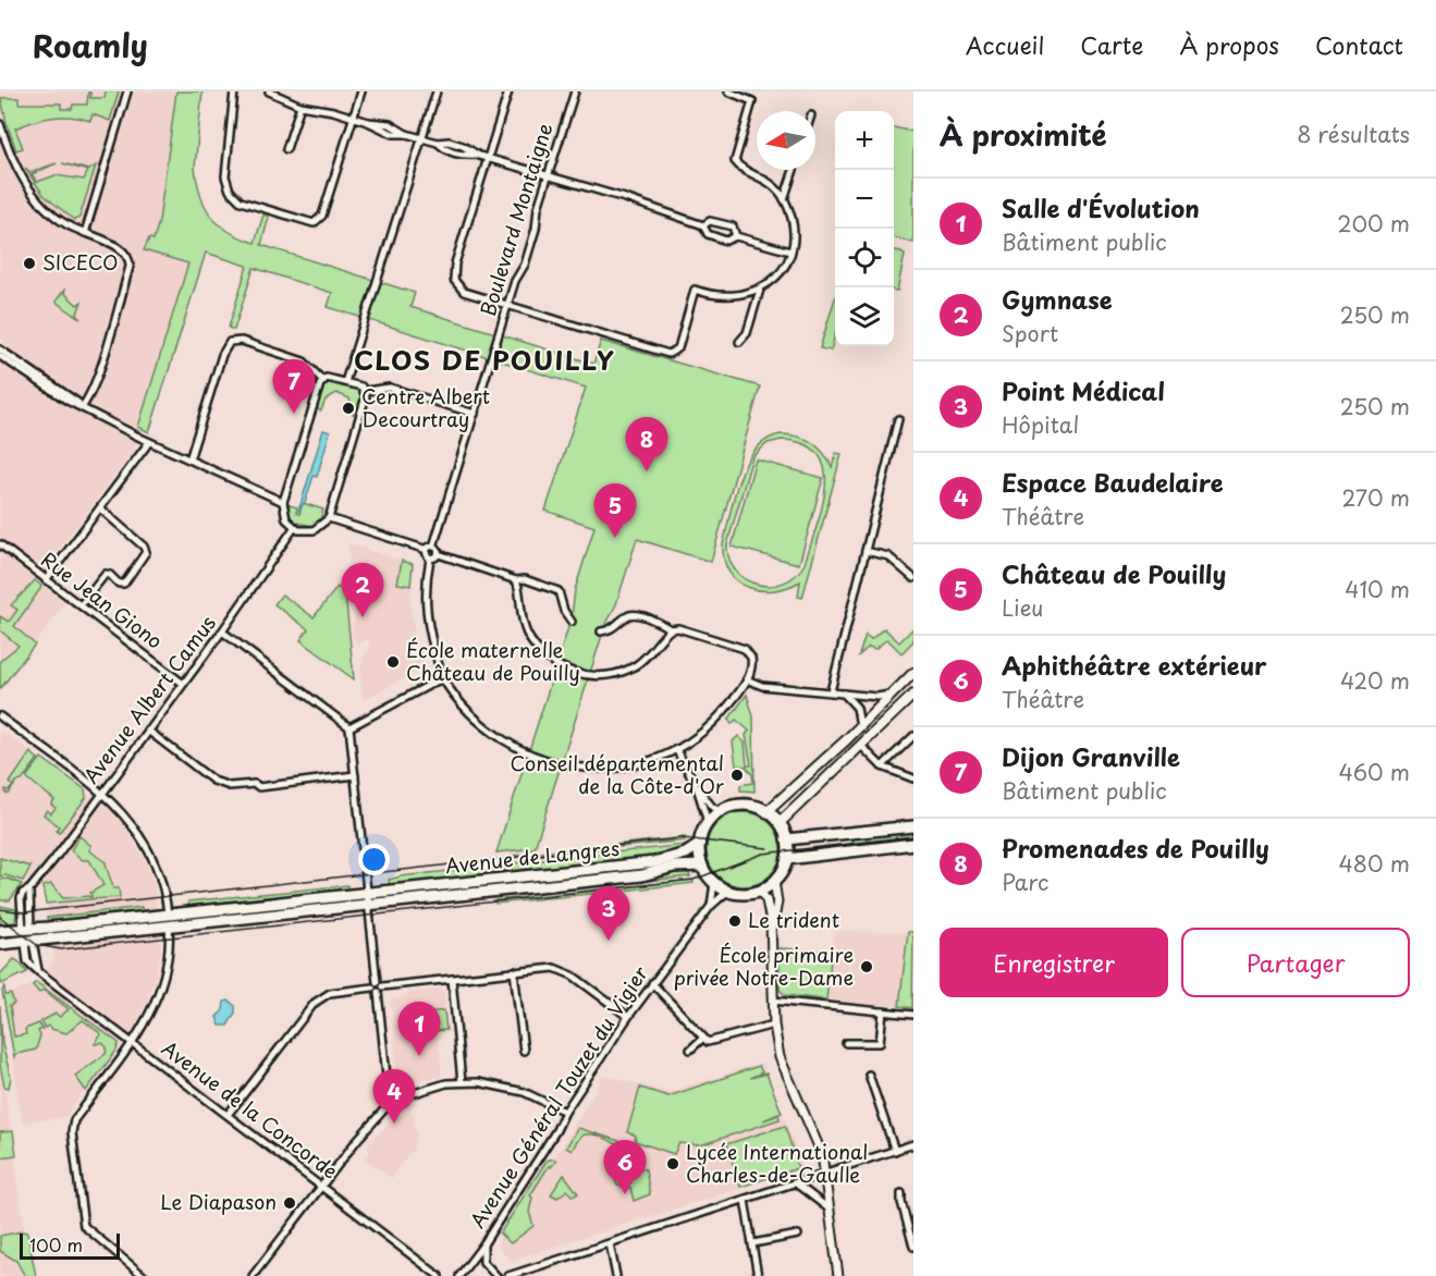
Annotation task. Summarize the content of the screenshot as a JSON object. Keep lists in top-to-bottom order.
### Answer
{
  "streets": {
    "main road": ["Avenue de Langres"],
    "street": [
      "Boulevard Montaigne",
      "Rue Jean Giono",
      "Avenue Albert Camus",
      "Avenue Général Touzet du Vigier",
      "Avenue de la Concorde"
    ]
  },
  "crossings": [
    ["Rue Jean Giono", "Avenue Albert Camus"],
    ["Avenue Albert Camus", "Avenue de Langres"],
    ["Avenue de Langres", "Avenue Général Touzet du Vigier"],
    ["Avenue de Langres", "Avenue de la Concorde"]
  ],
  "districts": ["CLOS DE POUILLY"],
  "places": [
    "SICECO",
    "Centre Albert Decourtray",
    "École maternelle Château de Pouilly",
    "Conseil départemental de la Côte-d'Or",
    "Le trident",
    "École primaire privée Notre-Dame",
    "Lycée International Charles-de-Gaulle",
    "Le Diapason"
  ],
  "scale_bar": "100 m",
  "north": "left",
  "page": {
    "header": "Roamly",
    "nav": [
      "Accueil",
      "Carte",
      "À propos",
      "Contact"
    ],
    "heading": ["À proximité", "8 résultats"],
    "map_buttons": ["+", "−"],
    "list": [
      {
        "mark": "1",
        "name": "Salle d'Évolution",
        "note": "Bâtiment public",
        "value": "200 m"
      },
      {
        "mark": "2",
        "name": "Gymnase",
        "note": "Sport",
        "value": "250 m"
      },
      {
        "mark": "3",
        "name": "Point Médical",
        "note": "Hôpital",
        "value": "250 m"
      },
      {
        "mark": "4",
        "name": "Espace Baudelaire",
        "note": "Théâtre",
        "value": "270 m"
      },
      {
        "mark": "5",
        "name": "Château de Pouilly",
        "note": "Lieu",
        "value": "410 m"
      },
      {
        "mark": "6",
        "name": "Aphithéâtre extérieur",
        "note": "Théâtre",
        "value": "420 m"
      },
      {
        "mark": "7",
        "name": "Dijon Granville",
        "note": "Bâtiment public",
        "value": "460 m"
      },
      {
        "mark": "8",
        "name": "Promenades de Pouilly",
        "note": "Parc",
        "value": "480 m"
      }
    ],
    "pins": [
      "7",
      "8",
      "5",
      "2",
      "3",
      "1",
      "4",
      "6"
    ],
    "buttons": ["Enregistrer", "Partager"],
    "scale": "100 m"
  }
}
